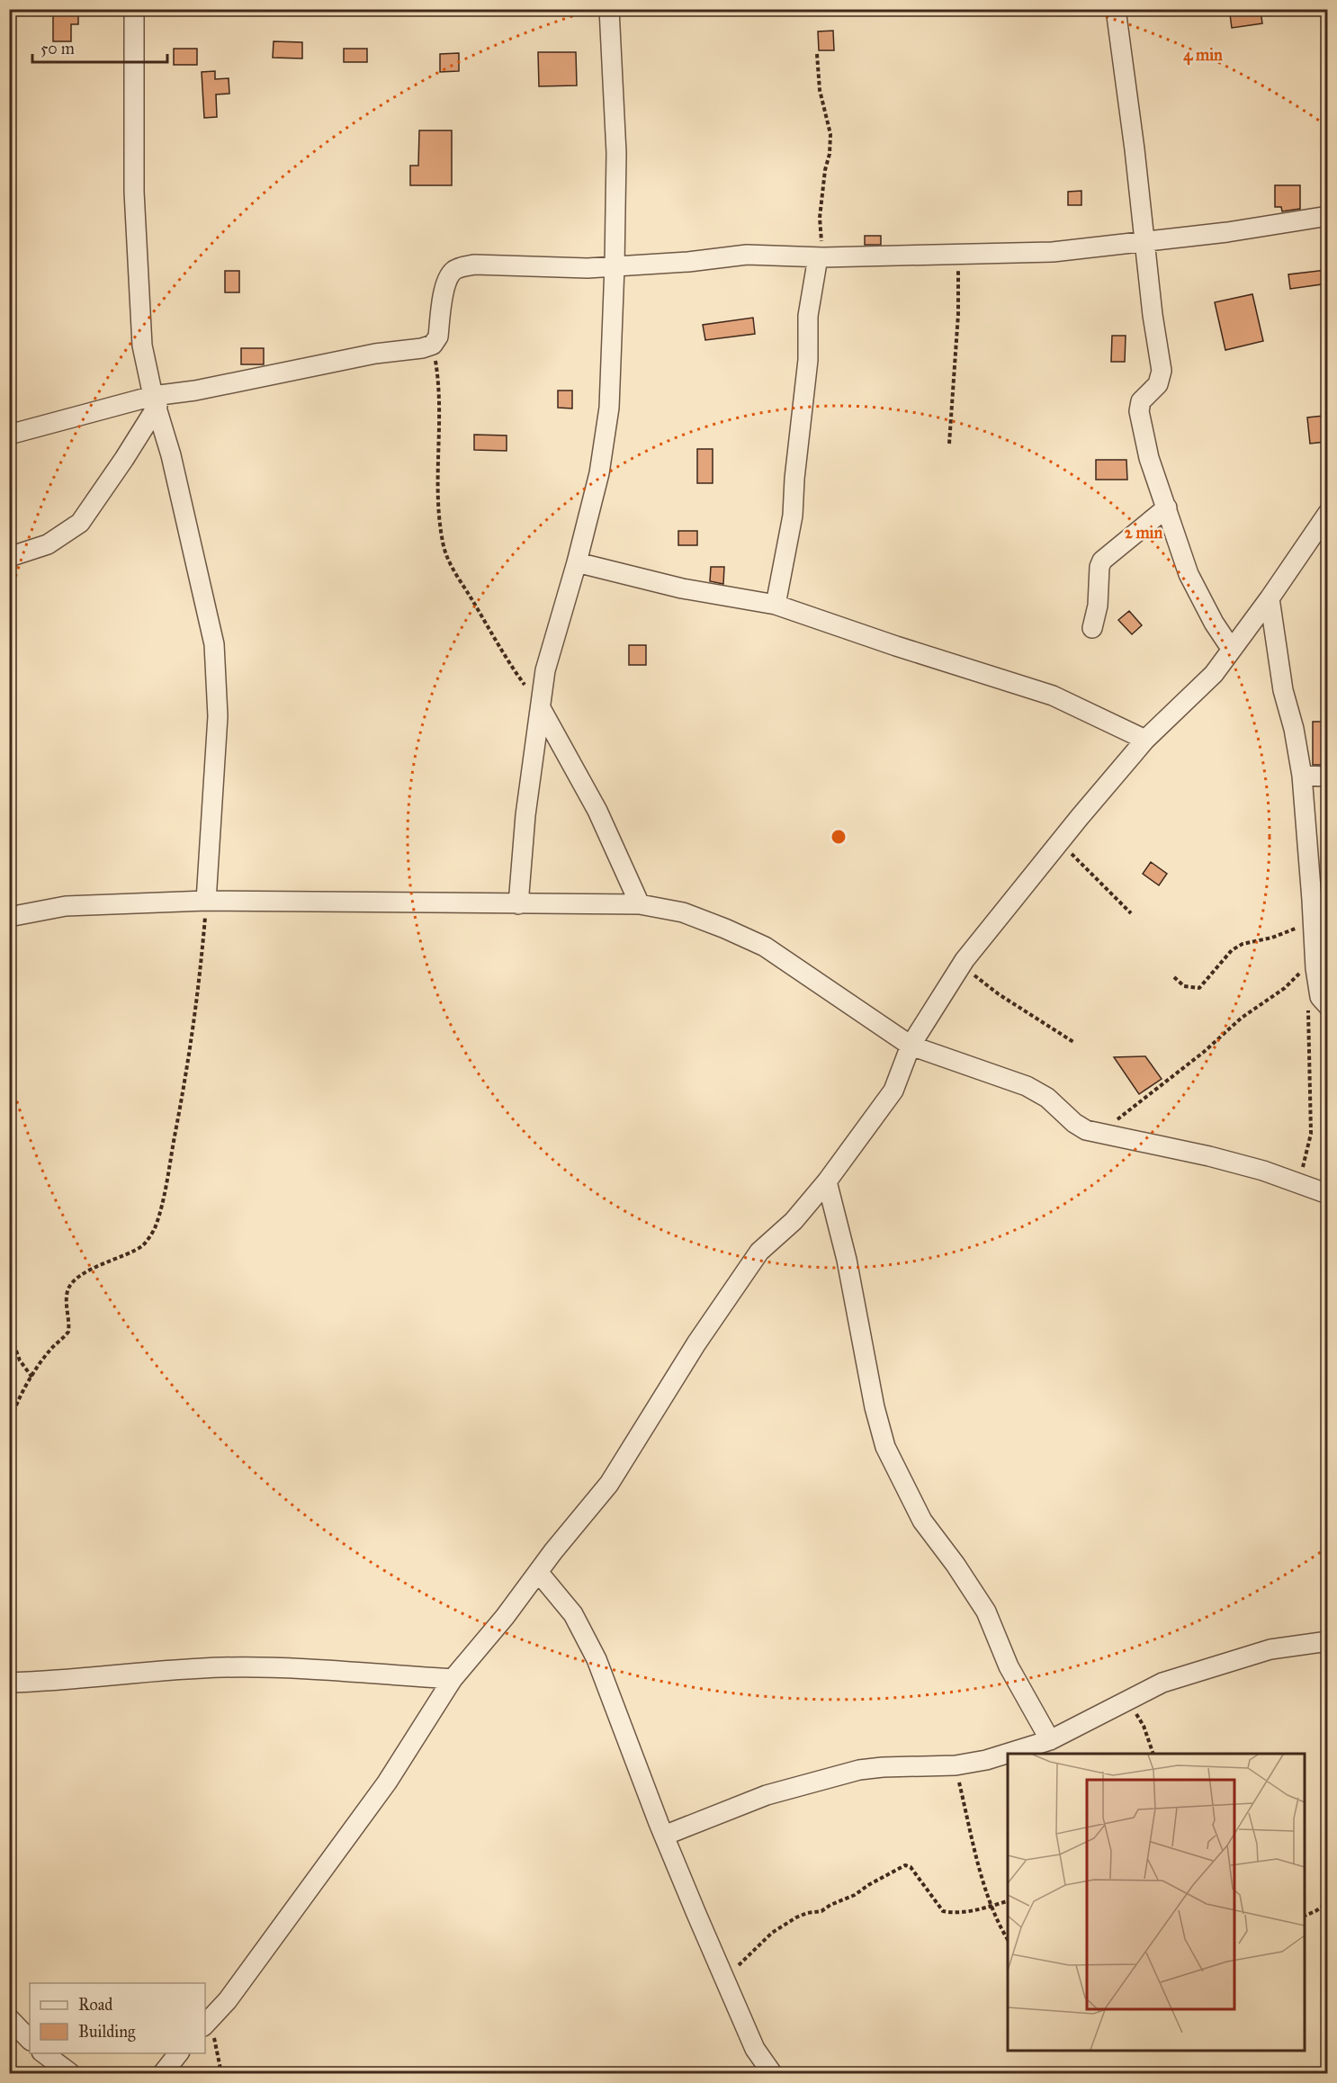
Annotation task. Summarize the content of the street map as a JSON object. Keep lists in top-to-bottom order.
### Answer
{
  "legend": ["Road", "Building"],
  "scale_bar": "50 m",
  "rings": ["4 min", "2 min"]
}
